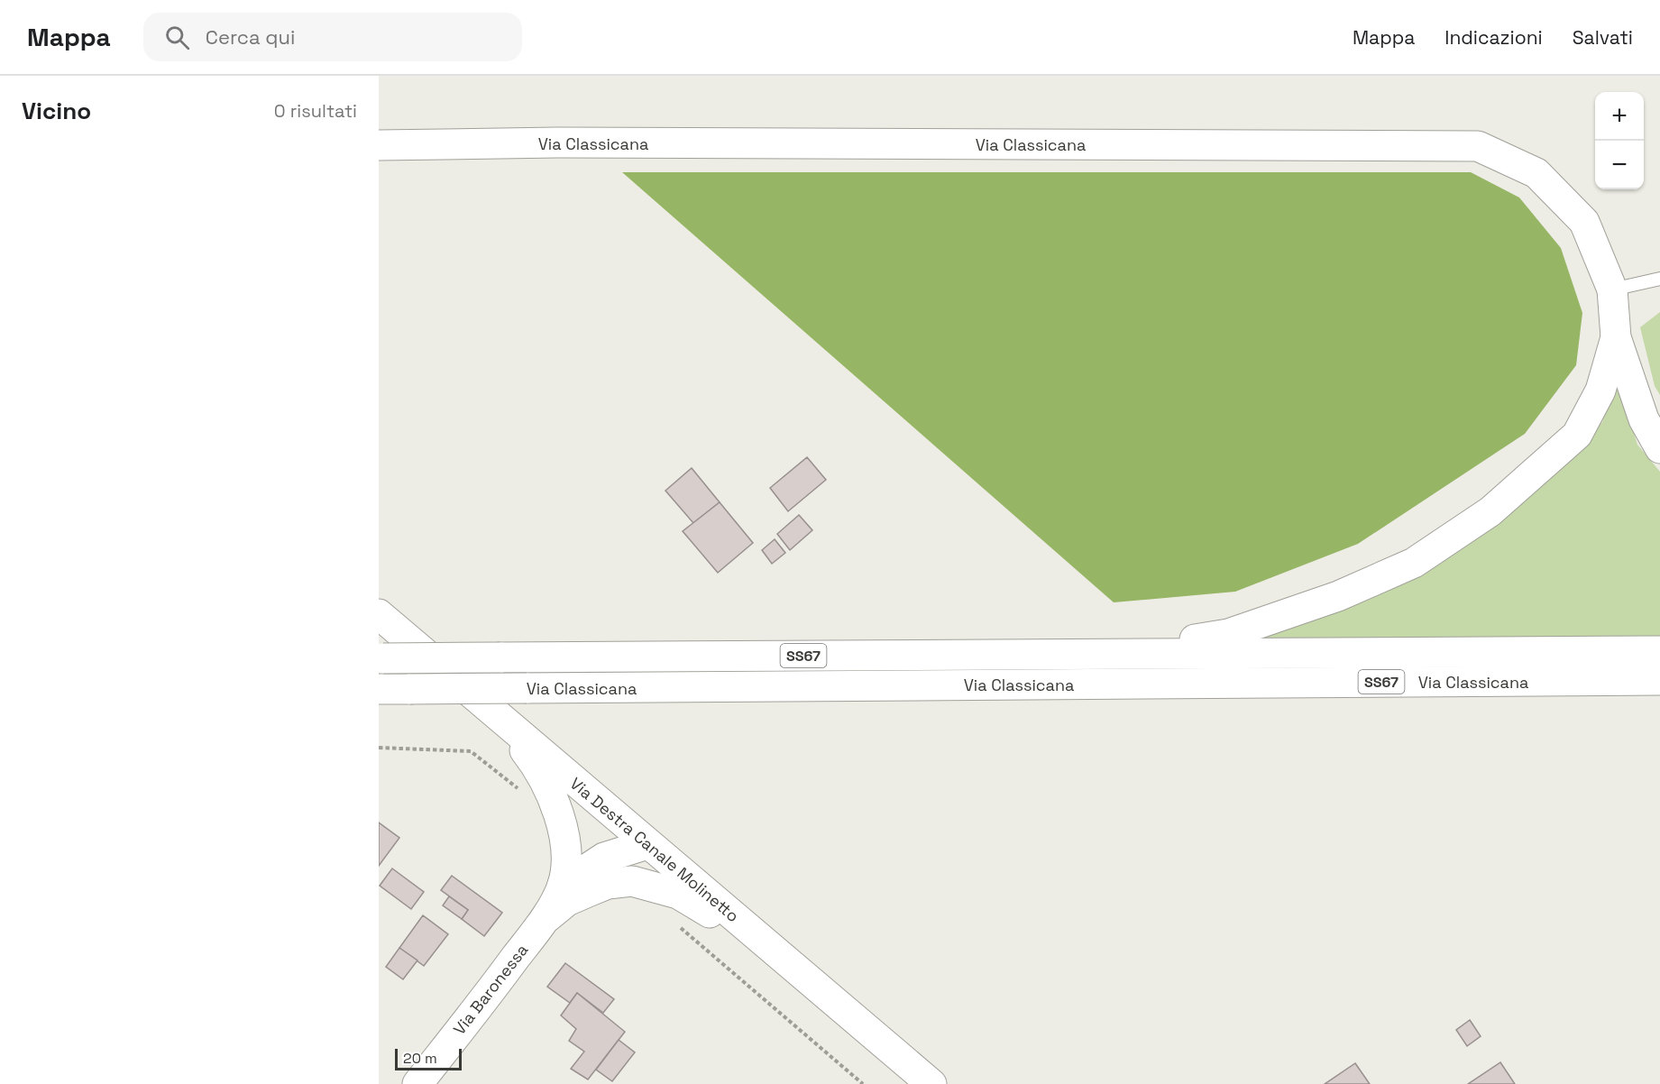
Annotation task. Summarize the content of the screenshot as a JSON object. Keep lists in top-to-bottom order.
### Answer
{
  "streets": {
    "main road": [
      "Via Classicana",
      "SS67",
      "Via Destra Canale Molinetto",
      "Via Baronessa"
    ]
  },
  "crossings": [
    ["Via Destra Canale Molinetto", "Via Baronessa"]
  ],
  "scale_bar": "20 m",
  "page": {
    "header": "Mappa",
    "search": "Cerca qui",
    "nav": ["Mappa", "Indicazioni", "Salvati"],
    "heading": ["Vicino", "0 risultati"],
    "map_buttons": ["+", "−"],
    "scale": "20 m"
  }
}
